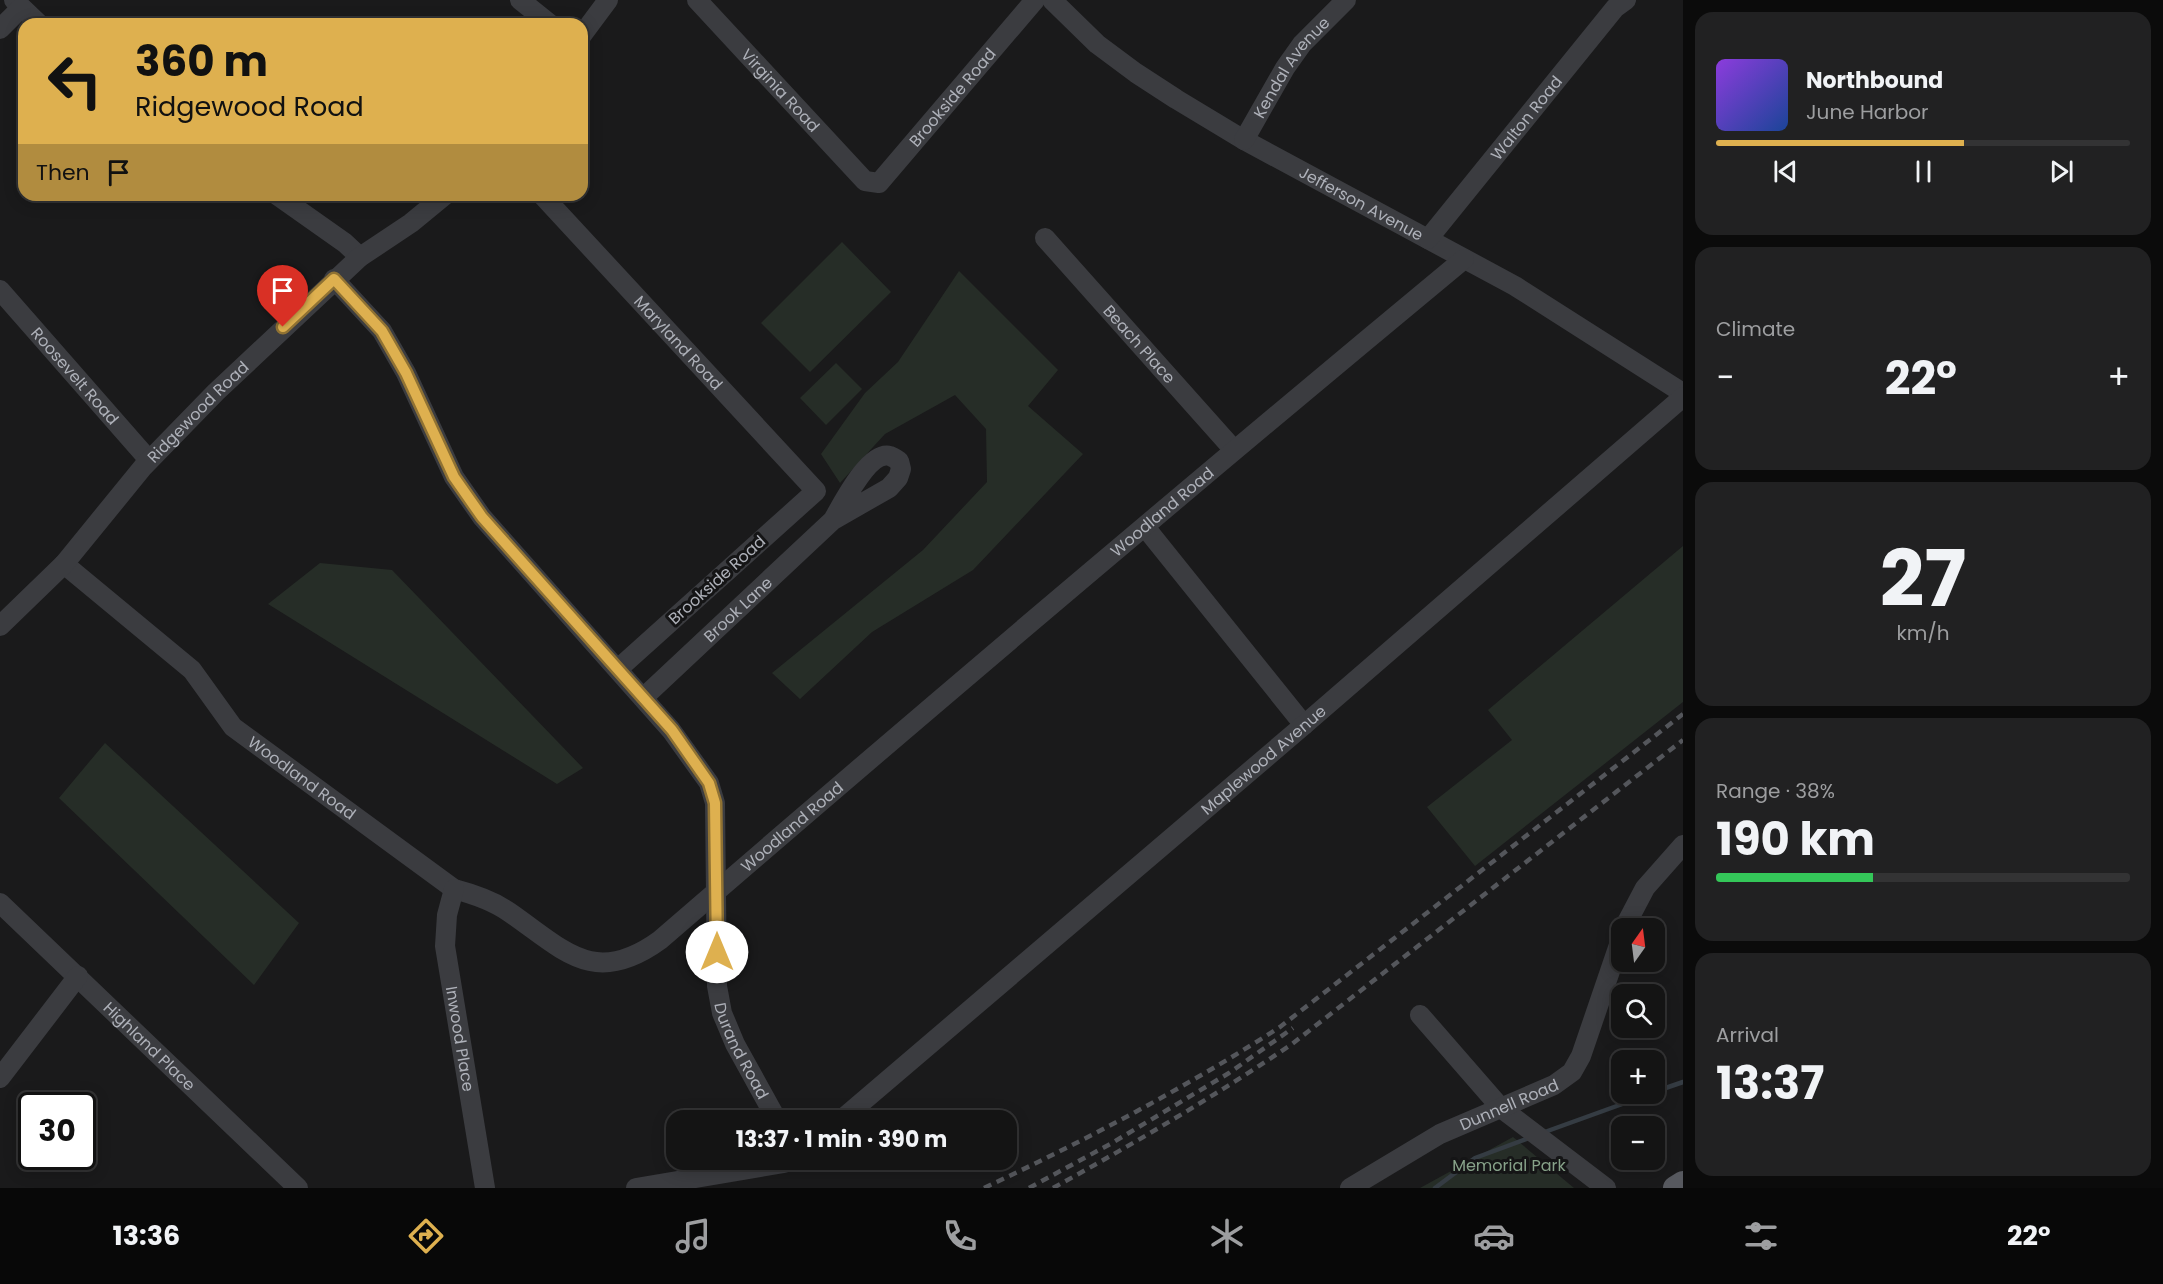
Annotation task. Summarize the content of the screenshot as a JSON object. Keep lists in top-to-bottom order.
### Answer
{
  "streets": {
    "street": [
      "Kendal Avenue",
      "Virginia Road",
      "Brookside Road",
      "Walton Road",
      "Jefferson Avenue",
      "Maryland Road",
      "Beach Place",
      "Roosevelt Road",
      "Ridgewood Road",
      "Woodland Road",
      "Brook Lane",
      "Maplewood Avenue",
      "Inwood Place",
      "Highland Place",
      "Durand Road",
      "Dunnell Road"
    ]
  },
  "crossings": [
    ["Kendal Avenue", "Jefferson Avenue"],
    ["Virginia Road", "Brookside Road"],
    ["Brookside Road", "Maryland Road"],
    ["Brookside Road", "Durand Road"],
    ["Walton Road", "Jefferson Avenue"],
    ["Jefferson Avenue", "Woodland Road"],
    ["Beach Place", "Woodland Road"],
    ["Roosevelt Road", "Ridgewood Road"],
    ["Ridgewood Road", "Woodland Road"],
    ["Ridgewood Road", "Durand Road"],
    ["Woodland Road", "Inwood Place"],
    ["Woodland Road", "Durand Road"],
    ["Brook Lane", "Durand Road"]
  ],
  "parks": ["Memorial Park"],
  "north": "top",
  "page": {
    "turn": ["360 m", "Ridgewood Road"],
    "song": ["Northbound", "June Harbor"],
    "then": "Then",
    "tile": [
      "Climate",
      ["27", "km/h"],
      ["Range · 38%", "190 km"],
      ["Arrival", "13:37"]
    ],
    "heat": ["−", "22°", "+"],
    "map_buttons": ["+", "−"],
    "limit": "30",
    "trip": "13:37 · 1 min · 390 m",
    "tabs": ["13:36", "22°"]
  }
}
